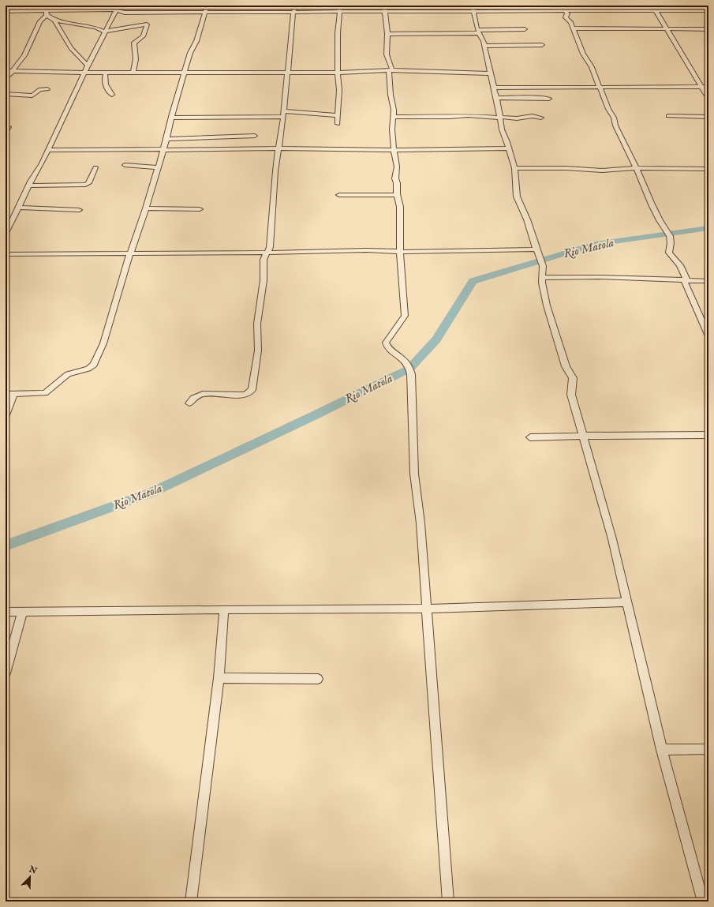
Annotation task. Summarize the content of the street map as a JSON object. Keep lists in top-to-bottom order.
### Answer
{
  "water": ["Rio Matola"],
  "north": "top right"
}
